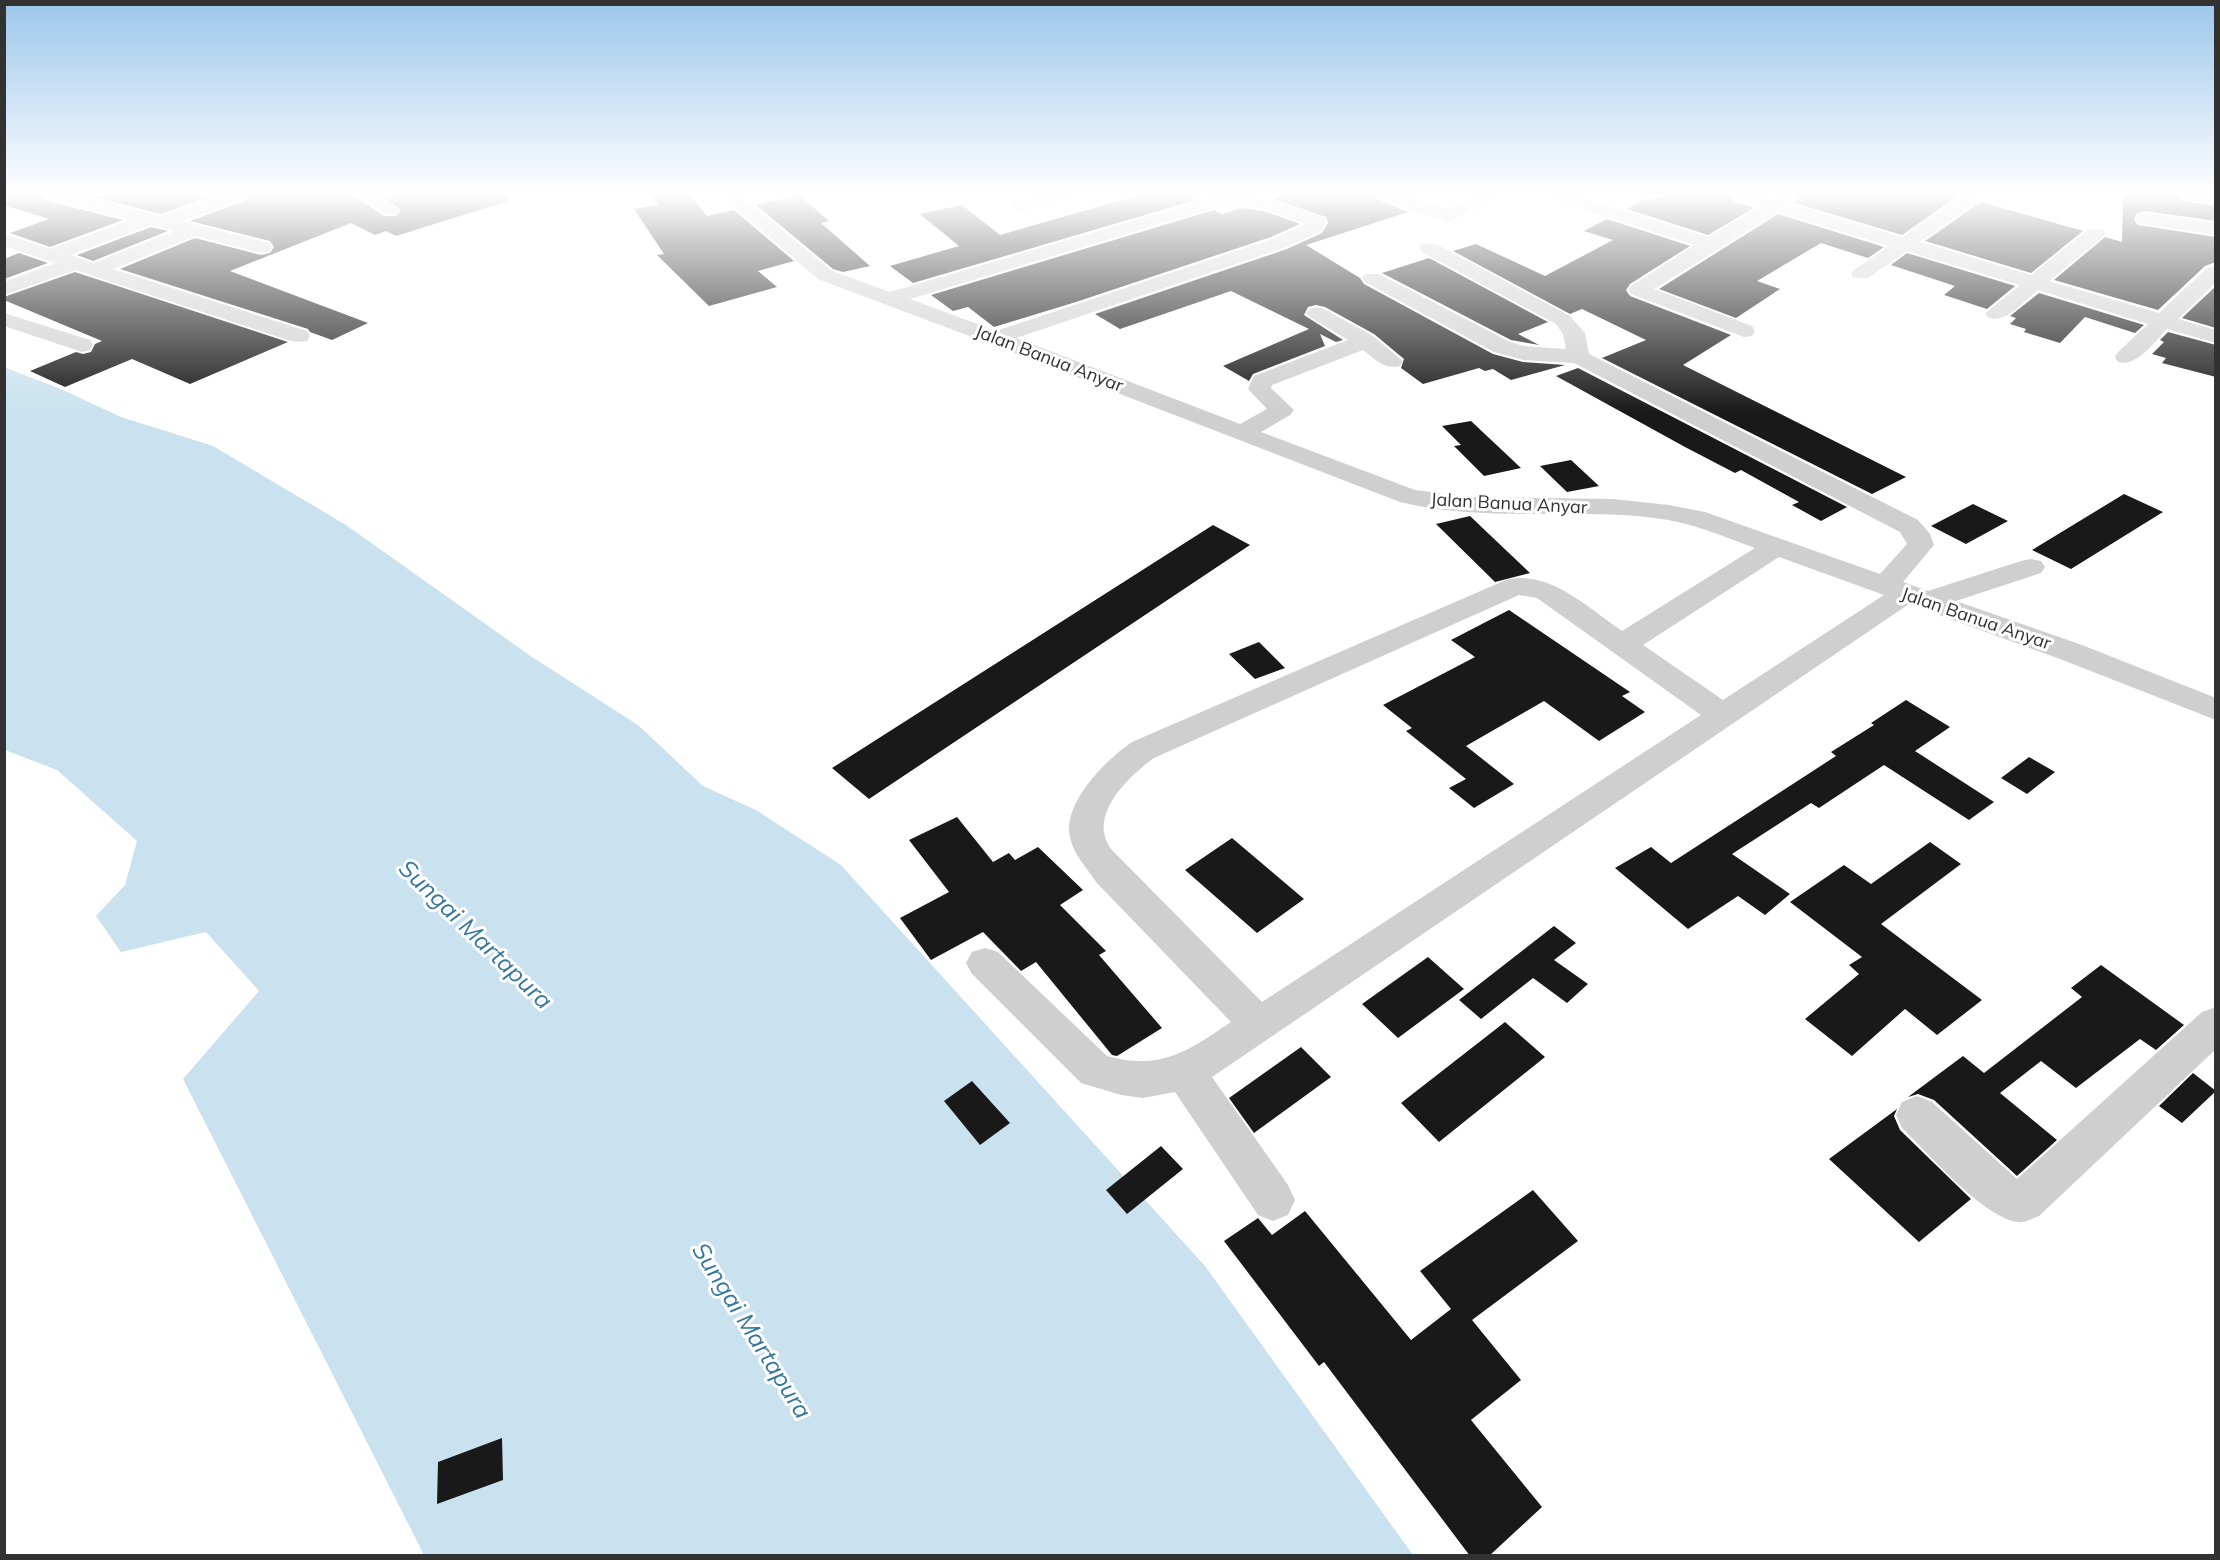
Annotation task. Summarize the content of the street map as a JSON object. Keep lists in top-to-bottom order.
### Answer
{
  "streets": {
    "street": ["Jalan Banua Anyar"]
  },
  "water": ["Sungai Martapura"]
}
